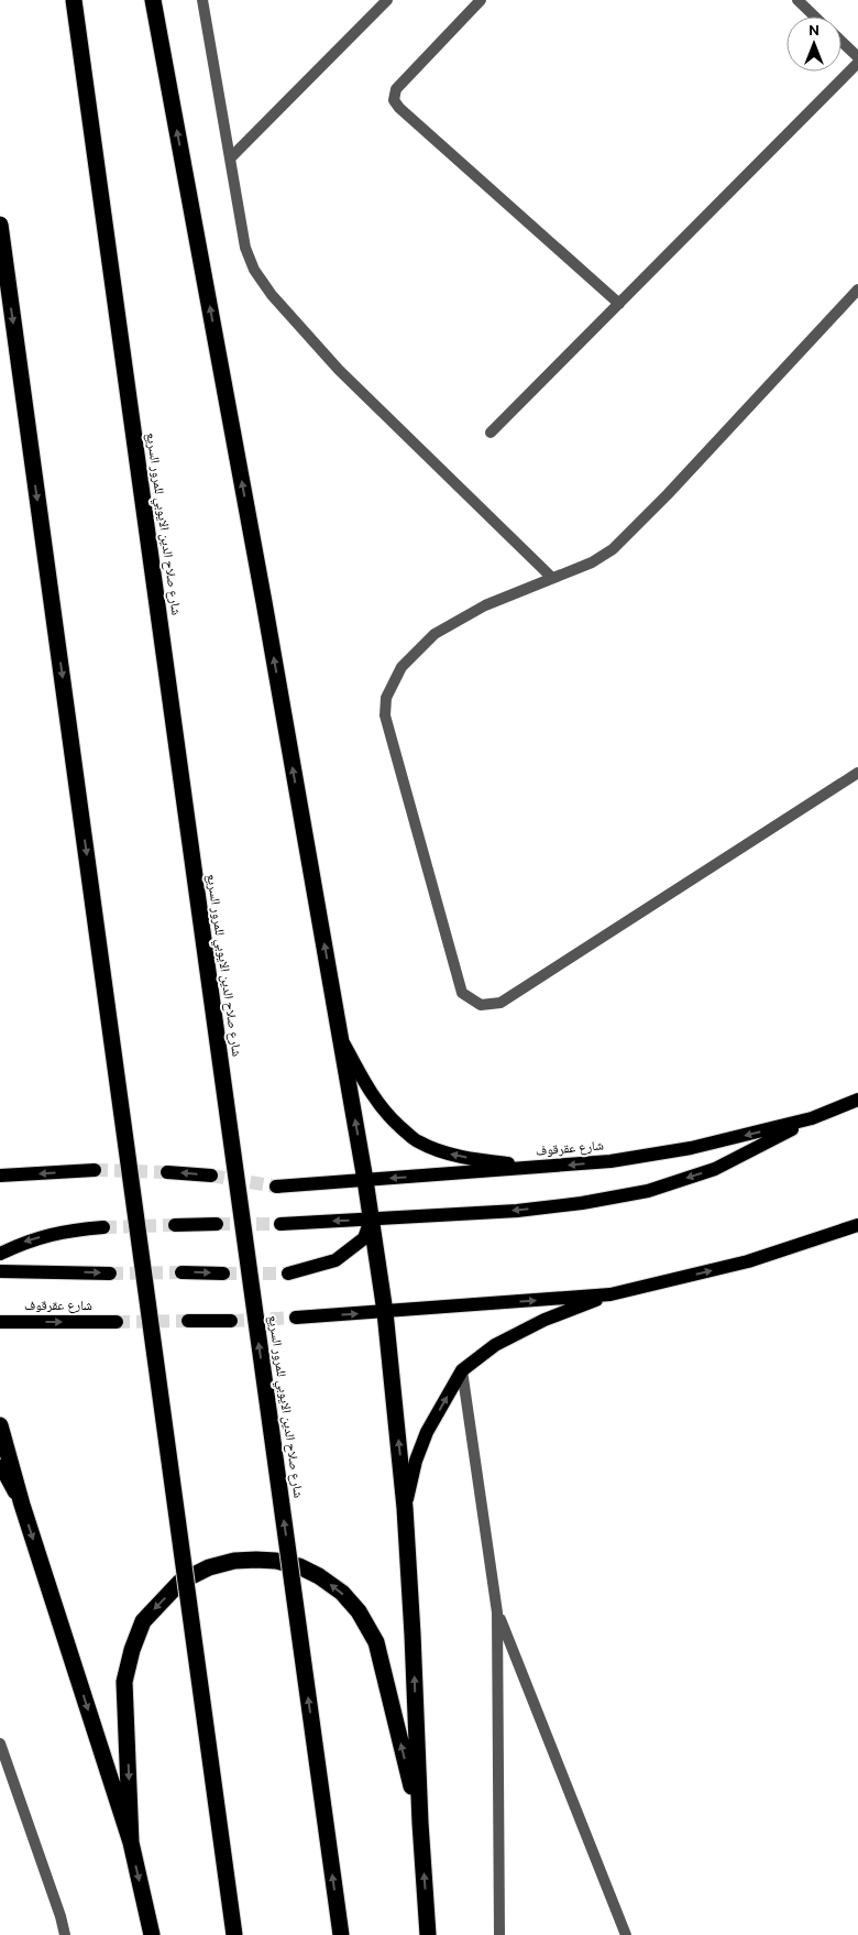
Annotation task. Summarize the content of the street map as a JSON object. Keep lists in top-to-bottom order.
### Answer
{
  "streets": {
    "highway": ["شارع صلاح الدين الايوبي للمرور السريع"],
    "main road": ["شارع عقرقوف"]
  },
  "north": "top"
}
